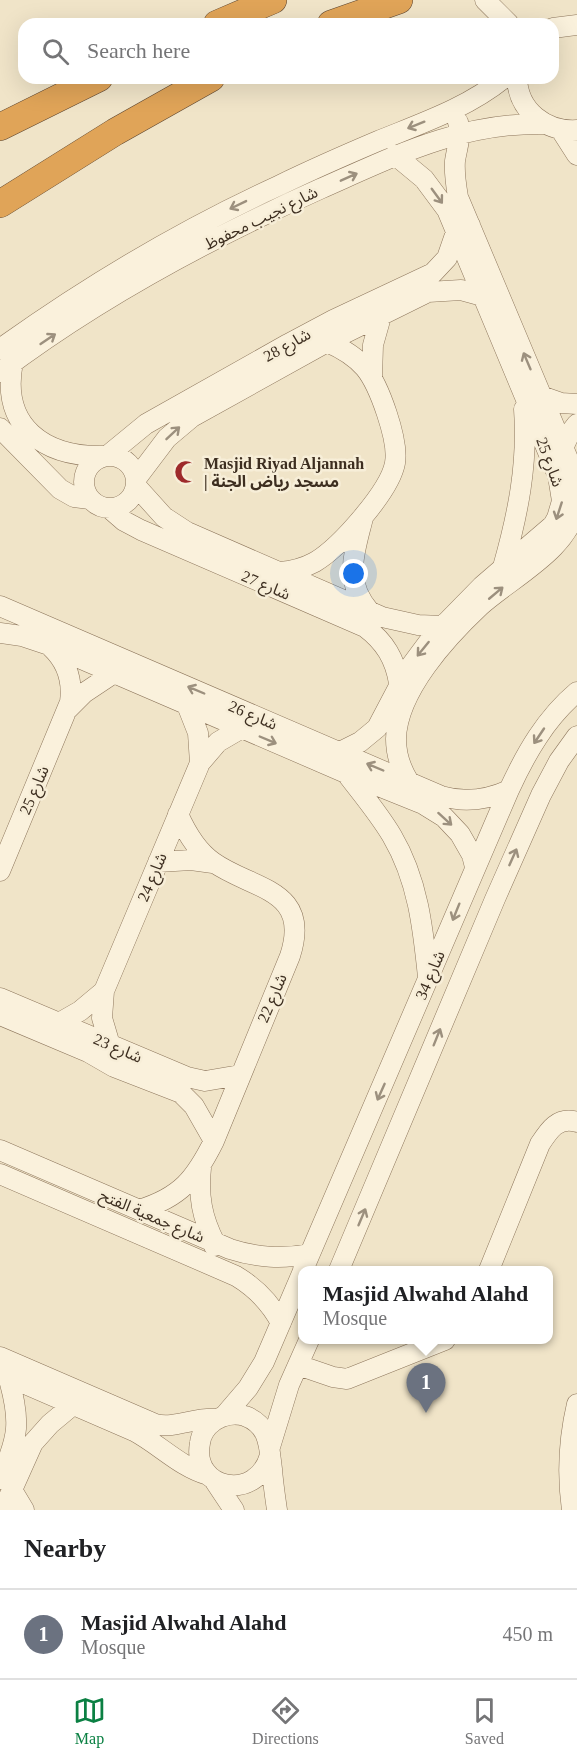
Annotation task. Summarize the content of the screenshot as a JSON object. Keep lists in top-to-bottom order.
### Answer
{
  "streets": {
    "street": [
      "شارع نجيب محفوظ",
      "شارع 28",
      "شارع 25",
      "شارع 27",
      "شارع 26",
      "شارع 24",
      "شارع 34",
      "شارع 22",
      "شارع 23",
      "شارع جمعية الفتح"
    ]
  },
  "crossings": [
    ["شارع نجيب محفوظ", "شارع 25"],
    ["شارع 28", "شارع 25"],
    ["شارع 28", "شارع 27"],
    ["شارع 25", "شارع 27"],
    ["شارع 25", "شارع 26"],
    ["شارع 26", "شارع 24"],
    ["شارع 26", "شارع 34"],
    ["شارع 24", "شارع 22"],
    ["شارع 24", "شارع 23"],
    ["شارع 34", "شارع جمعية الفتح"],
    ["شارع 22", "شارع 23"],
    ["شارع 22", "شارع جمعية الفتح"]
  ],
  "places": {
    "mosque": ["Masjid Riyad Aljannah | مسجد رياض الجنة"]
  },
  "page": {
    "search": "Search here",
    "popup": ["Masjid Alwahd Alahd", "Mosque"],
    "pins": "1",
    "heading": "Nearby",
    "list": [
      {
        "mark": "1",
        "name": "Masjid Alwahd Alahd",
        "note": "Mosque",
        "value": "450 m"
      }
    ],
    "nav": ["Map", "Directions", "Saved"]
  }
}
